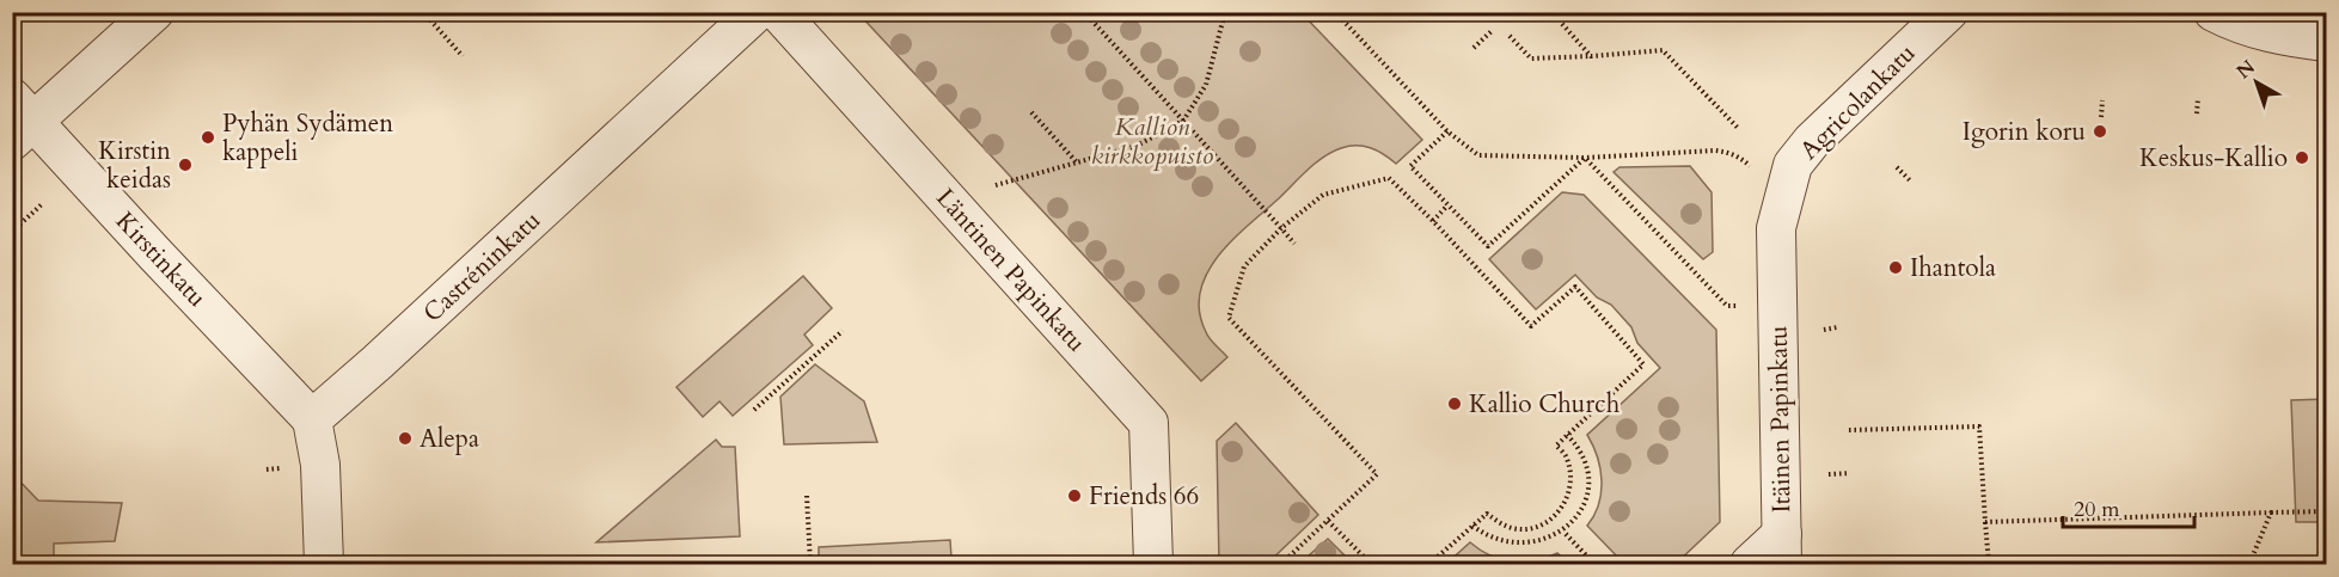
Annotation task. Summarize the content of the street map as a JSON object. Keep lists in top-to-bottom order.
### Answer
{
  "streets": {
    "street": [
      "Agricolankatu",
      "Kirstinkatu",
      "Castréninkatu",
      "Läntinen Papinkatu",
      "Itäinen Papinkatu"
    ]
  },
  "crossings": [
    ["Agricolankatu", "Itäinen Papinkatu"],
    ["Kirstinkatu", "Castréninkatu"]
  ],
  "parks": ["Kallion kirkkopuisto"],
  "places": [
    "Igorin koru",
    "Pyhän Sydämen kappeli",
    "Keskus-Kallio",
    "Kirstin keidas",
    "Ihantola",
    "Kallio Church",
    "Alepa",
    "Friends 66"
  ],
  "scale_bar": "20 m",
  "north": "top left"
}
